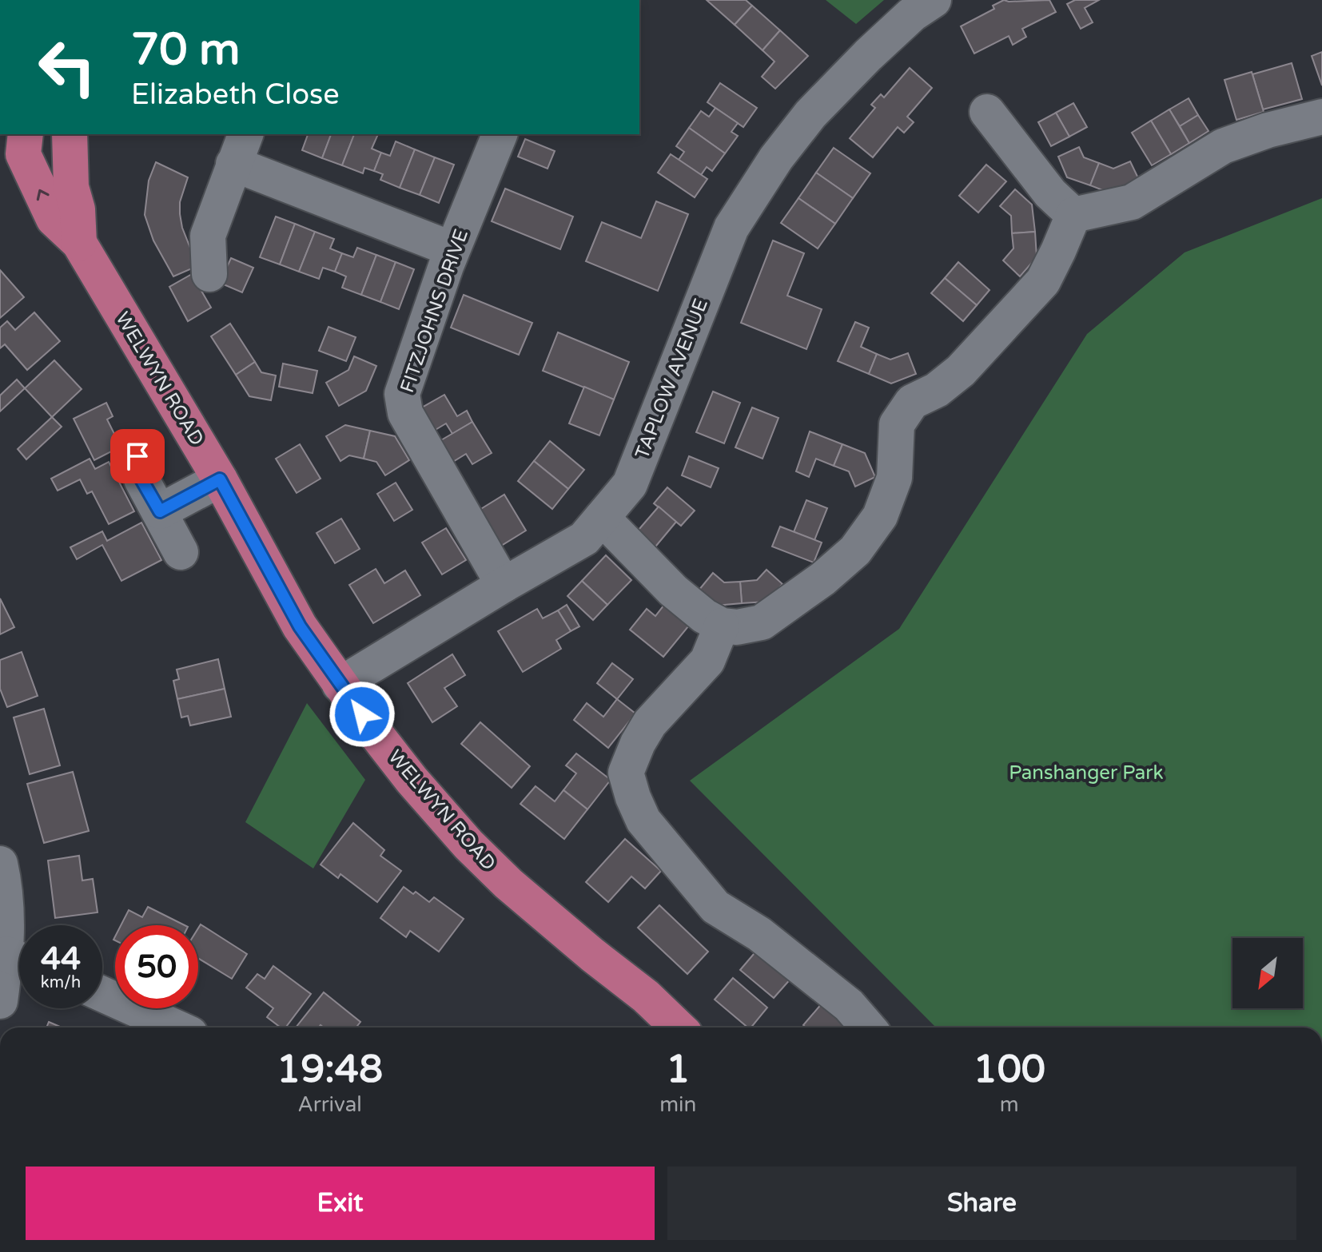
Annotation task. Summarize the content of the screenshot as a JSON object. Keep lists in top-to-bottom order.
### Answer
{
  "streets": {
    "main road": ["WELWYN ROAD"],
    "street": ["FITZJOHNS DRIVE", "TAPLOW AVENUE"]
  },
  "crossings": [
    ["FITZJOHNS DRIVE", "TAPLOW AVENUE"],
    ["WELWYN ROAD", "TAPLOW AVENUE"]
  ],
  "parks": ["Panshanger Park"],
  "north": "bottom left",
  "page": {
    "turn": ["70 m", "Elizabeth Close"],
    "speed": "44 km/h",
    "limit": "50",
    "eta": [
      "19:48",
      "Arrival",
      "1",
      "min",
      "100",
      "m"
    ],
    "buttons": ["Exit", "Share"]
  }
}
